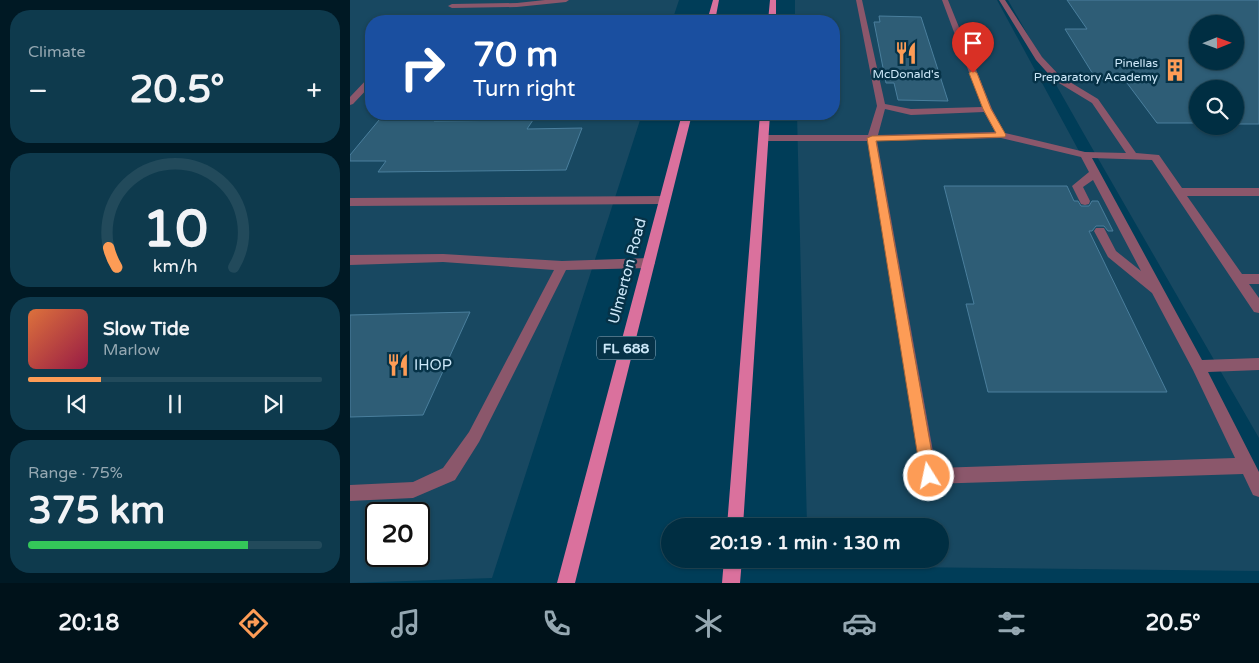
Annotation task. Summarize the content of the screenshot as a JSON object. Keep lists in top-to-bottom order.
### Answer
{
  "streets": {
    "main road": ["Ulmerton Road", "FL 688"]
  },
  "places": {
    "restaurant": ["McDonald's", "IHOP"],
    "building": ["Pinellas Preparatory Academy"]
  },
  "north": "right",
  "page": {
    "tile": [
      "Climate",
      ["Range · 75%", "375 km"]
    ],
    "turn": ["70 m", "Turn right"],
    "heat": ["−", "20.5°", "+"],
    "song": ["Slow Tide", "Marlow"],
    "limit": "20",
    "trip": "20:19 · 1 min · 130 m",
    "tabs": ["20:18", "20.5°"],
    "gauge": ["10", "km/h"]
  }
}
